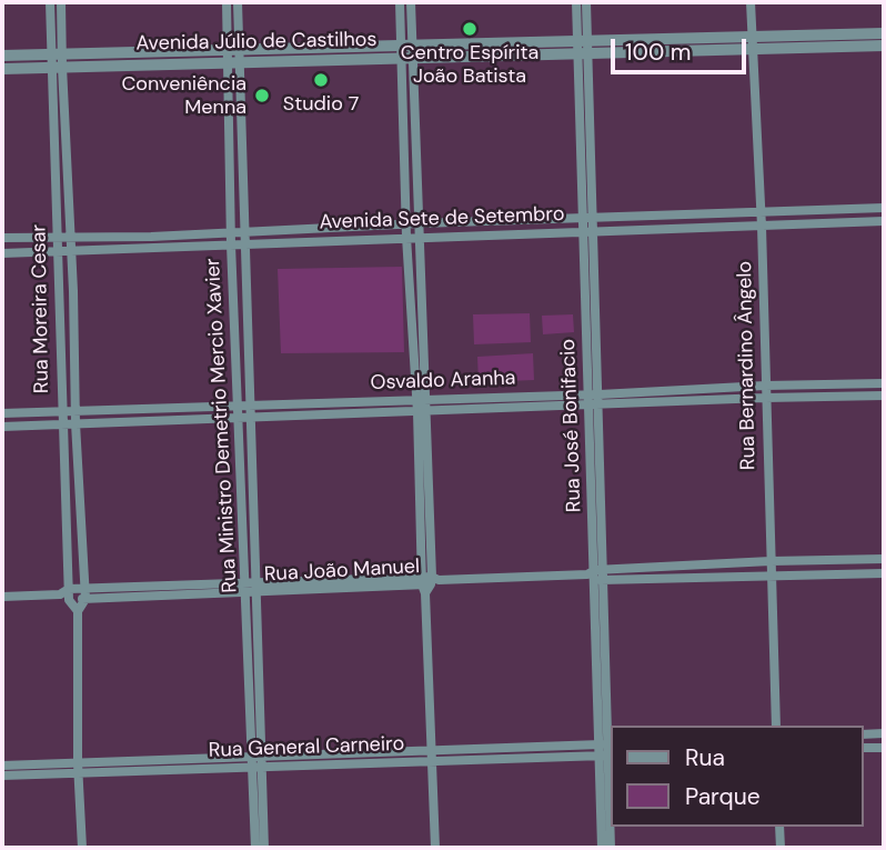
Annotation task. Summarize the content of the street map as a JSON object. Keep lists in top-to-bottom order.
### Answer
{
  "streets": {
    "street": [
      "Avenida Júlio de Castilhos",
      "Avenida Sete de Setembro",
      "Rua Moreira Cesar",
      "Rua Bernardino Ângelo",
      "Osvaldo Aranha",
      "Rua Ministro Demetrio Mercio Xavier",
      "Rua José Bonifacio",
      "Rua João Manuel",
      "Rua General Carneiro"
    ]
  },
  "crossings": [
    ["Avenida Júlio de Castilhos", "Rua Moreira Cesar"],
    ["Avenida Júlio de Castilhos", "Rua Bernardino Ângelo"],
    ["Avenida Júlio de Castilhos", "Rua Ministro Demetrio Mercio Xavier"],
    ["Avenida Júlio de Castilhos", "Rua José Bonifacio"],
    ["Avenida Sete de Setembro", "Rua Moreira Cesar"],
    ["Avenida Sete de Setembro", "Rua Bernardino Ângelo"],
    ["Avenida Sete de Setembro", "Rua Ministro Demetrio Mercio Xavier"],
    ["Avenida Sete de Setembro", "Rua José Bonifacio"],
    ["Rua Moreira Cesar", "Osvaldo Aranha"],
    ["Rua Moreira Cesar", "Rua João Manuel"],
    ["Rua Bernardino Ângelo", "Osvaldo Aranha"],
    ["Rua Bernardino Ângelo", "Rua João Manuel"],
    ["Osvaldo Aranha", "Rua Ministro Demetrio Mercio Xavier"],
    ["Osvaldo Aranha", "Rua José Bonifacio"],
    ["Rua Ministro Demetrio Mercio Xavier", "Rua João Manuel"],
    ["Rua Ministro Demetrio Mercio Xavier", "Rua General Carneiro"],
    ["Rua José Bonifacio", "Rua João Manuel"],
    ["Rua José Bonifacio", "Rua General Carneiro"]
  ],
  "places": ["Centro Espírita João Batista", "Studio 7", "Conveniência Menna"],
  "legend": ["Rua", "Parque"],
  "scale_bar": "100 m"
}
